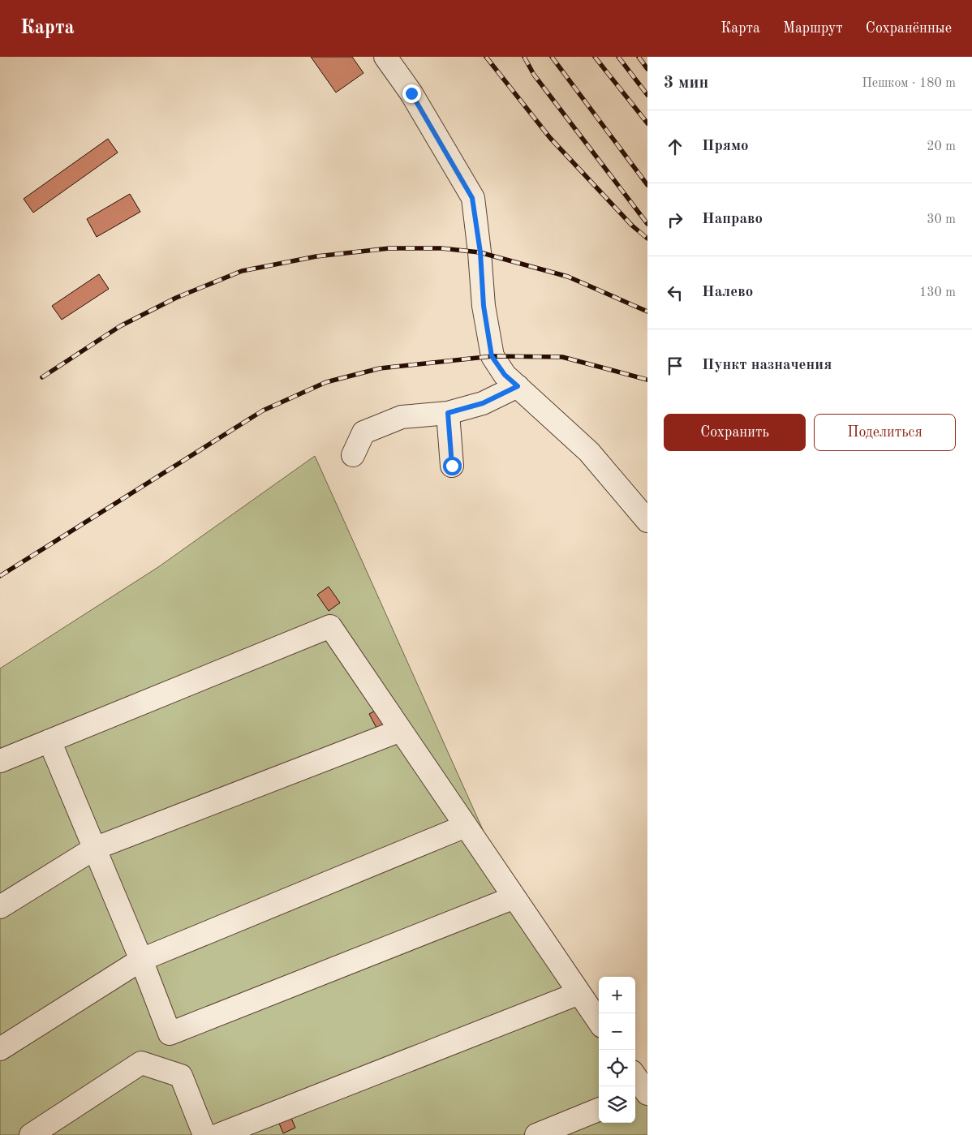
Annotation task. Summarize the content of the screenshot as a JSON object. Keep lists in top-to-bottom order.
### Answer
{
  "page": {
    "header": "Карта",
    "nav": ["Карта", "Маршрут", "Сохранённые"],
    "heading": ["3 мин", "Пешком · 180 m"],
    "list": [
      ["Прямо", "20 m"],
      ["Направо", "30 m"],
      ["Налево", "130 m"],
      "Пункт назначения"
    ],
    "buttons": ["Сохранить", "Поделиться"],
    "map_buttons": ["+", "−"]
  }
}
